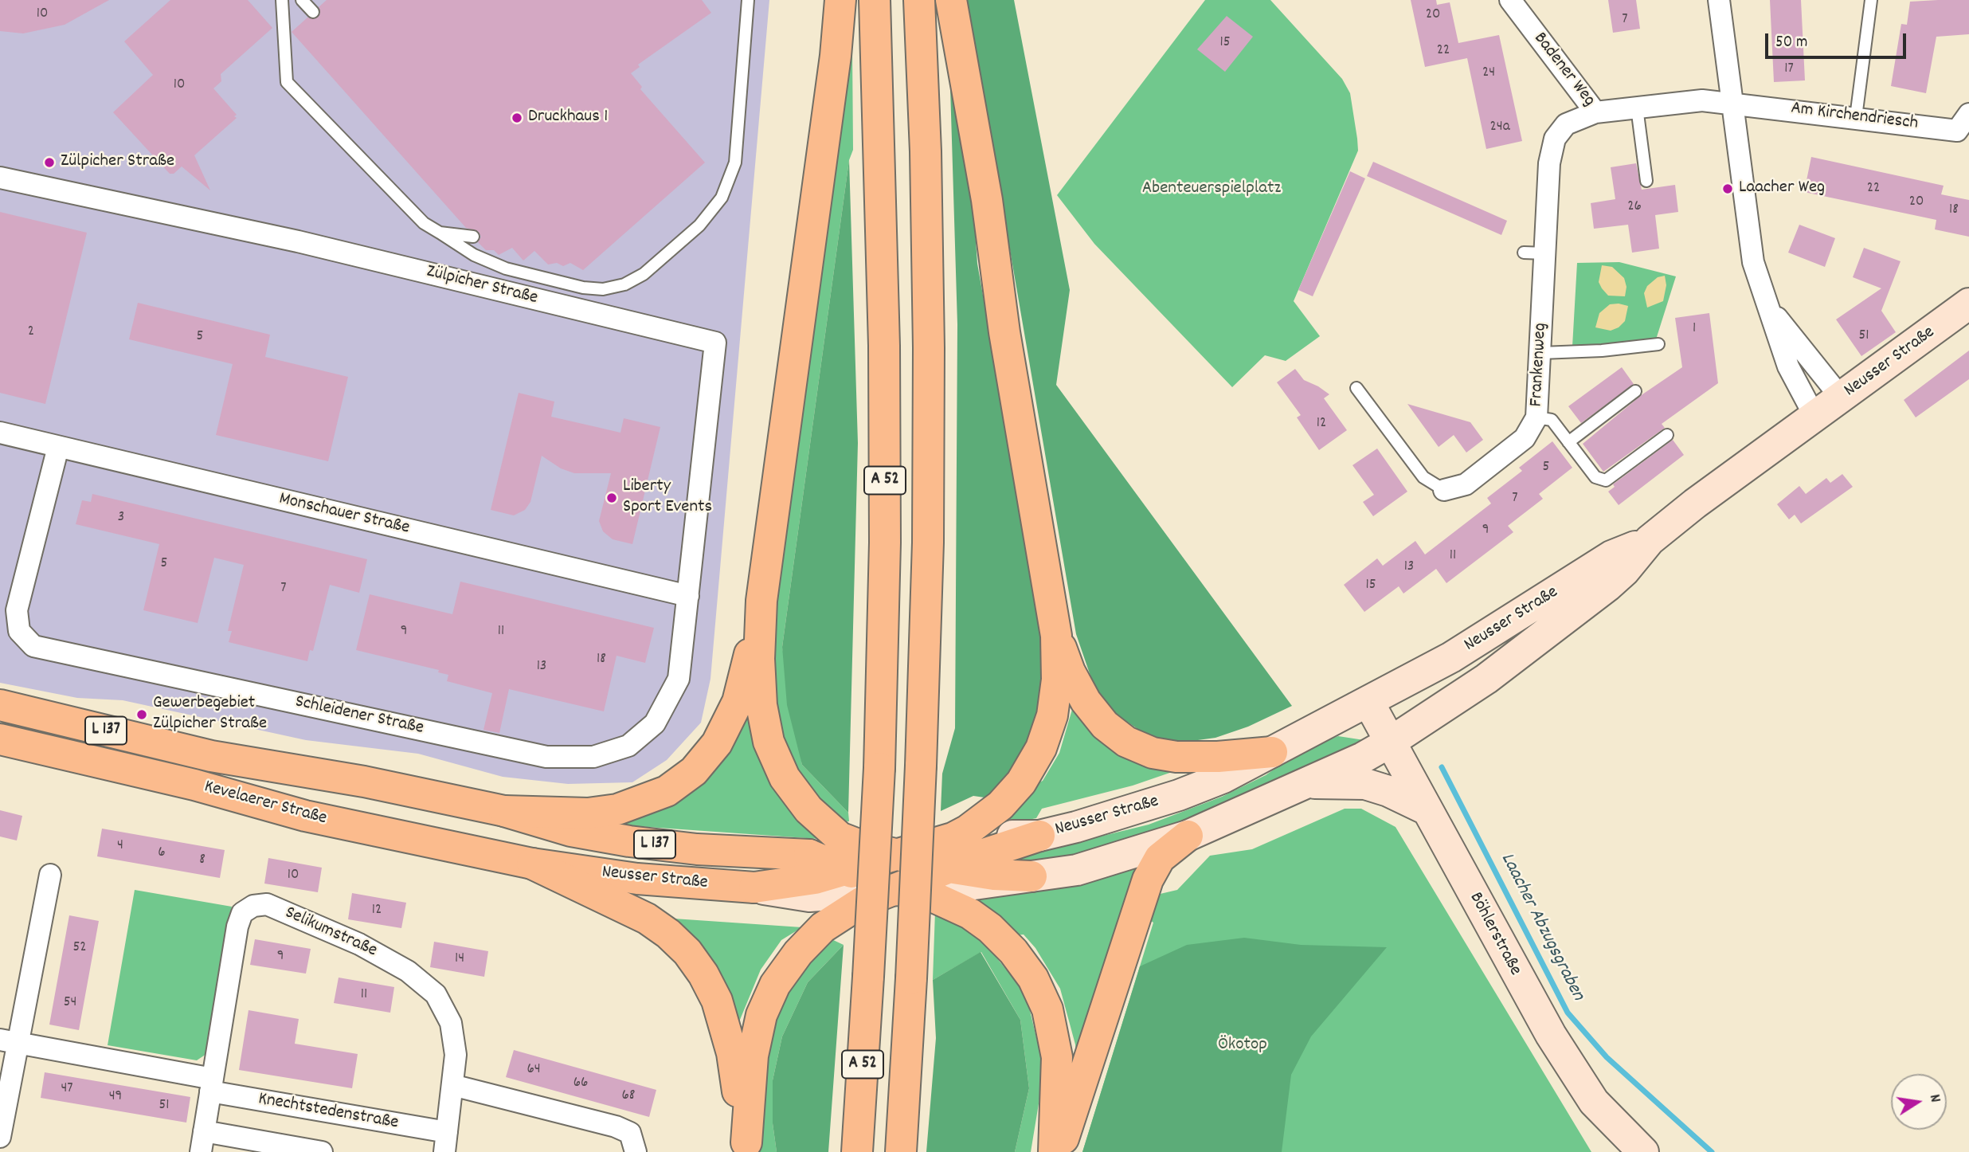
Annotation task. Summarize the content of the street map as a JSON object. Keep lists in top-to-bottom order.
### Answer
{
  "streets": {
    "main road": [
      "Neusser Straße",
      "A 52",
      "L 137",
      "Kevelaerer Straße",
      "Böhlerstraße"
    ],
    "street": [
      "Badener Weg",
      "Am Kirchendriesch",
      "Zülpicher Straße",
      "Frankenweg",
      "Monschauer Straße",
      "Schleidener Straße",
      "Selikumstraße",
      "Knechtstedenstraße"
    ]
  },
  "crossings": [
    ["Badener Weg", "Am Kirchendriesch"],
    ["Badener Weg", "Frankenweg"],
    ["Zülpicher Straße", "Monschauer Straße"],
    ["Zülpicher Straße", "Schleidener Straße"],
    ["Neusser Straße", "Kevelaerer Straße"],
    ["Neusser Straße", "Böhlerstraße"],
    ["Monschauer Straße", "Schleidener Straße"],
    ["Selikumstraße", "Knechtstedenstraße"]
  ],
  "water": ["Laacher Abzugsgraben"],
  "parks": ["Abenteuerspielplatz", "Ökotop"],
  "places": [
    "Druckhaus 1",
    "Zülpicher Straße",
    "Laacher Weg",
    "Liberty Sport Events",
    "Gewerbegebiet Zülpicher Straße"
  ],
  "house_numbers": [
    "10",
    "20",
    "7",
    "15",
    "22",
    "17",
    "24",
    "10",
    "24a",
    "22",
    "20",
    "26",
    "18",
    "1",
    "2",
    "51",
    "5",
    "12",
    "5",
    "7",
    "3",
    "9",
    "11",
    "5",
    "13",
    "15",
    "7",
    "9",
    "11",
    "18",
    "13",
    "4",
    "6",
    "8",
    "10",
    "12",
    "52",
    "9",
    "14",
    "11",
    "54",
    "64",
    "66",
    "47",
    "68",
    "49",
    "51"
  ],
  "scale_bar": "50 m",
  "north": "right"
}
